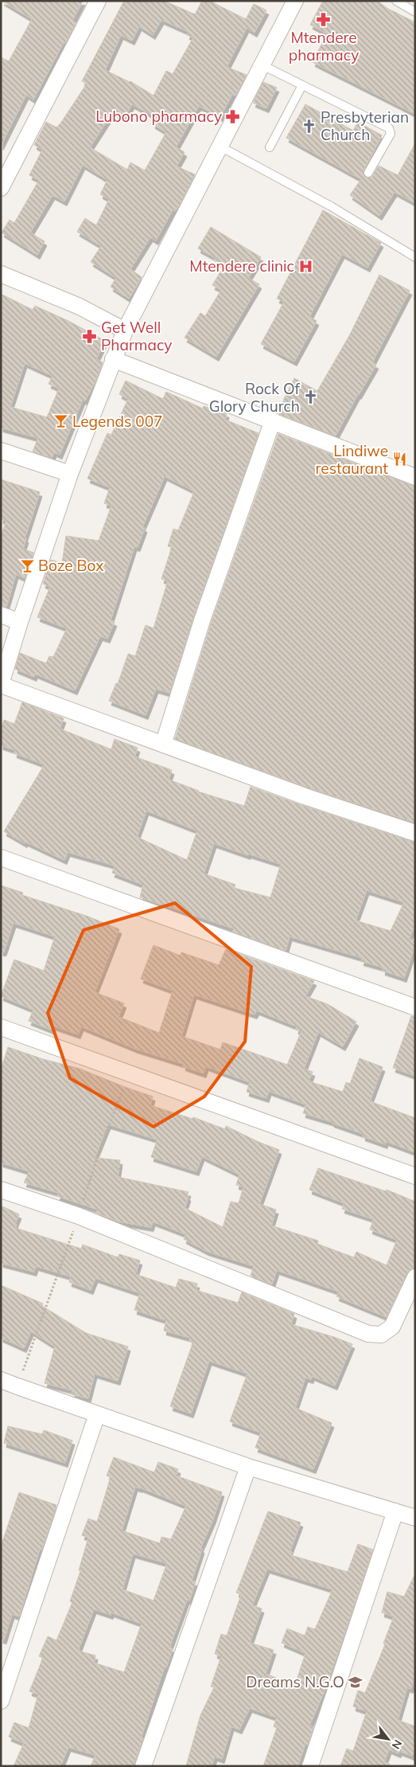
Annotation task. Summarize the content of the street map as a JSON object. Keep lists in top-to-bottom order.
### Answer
{
  "places": {
    "pharmacy": ["Mtendere pharmacy", "Lubono pharmacy", "Get Well Pharmacy"],
    "church": ["Presbyterian Church", "Rock Of Glory Church"],
    "hospital": ["Mtendere clinic"],
    "bar": ["Legends 007", "Boze Box"],
    "restaurant": ["Lindiwe restaurant"],
    "school or university": ["Dreams N.G.O"]
  },
  "north": "bottom right"
}
